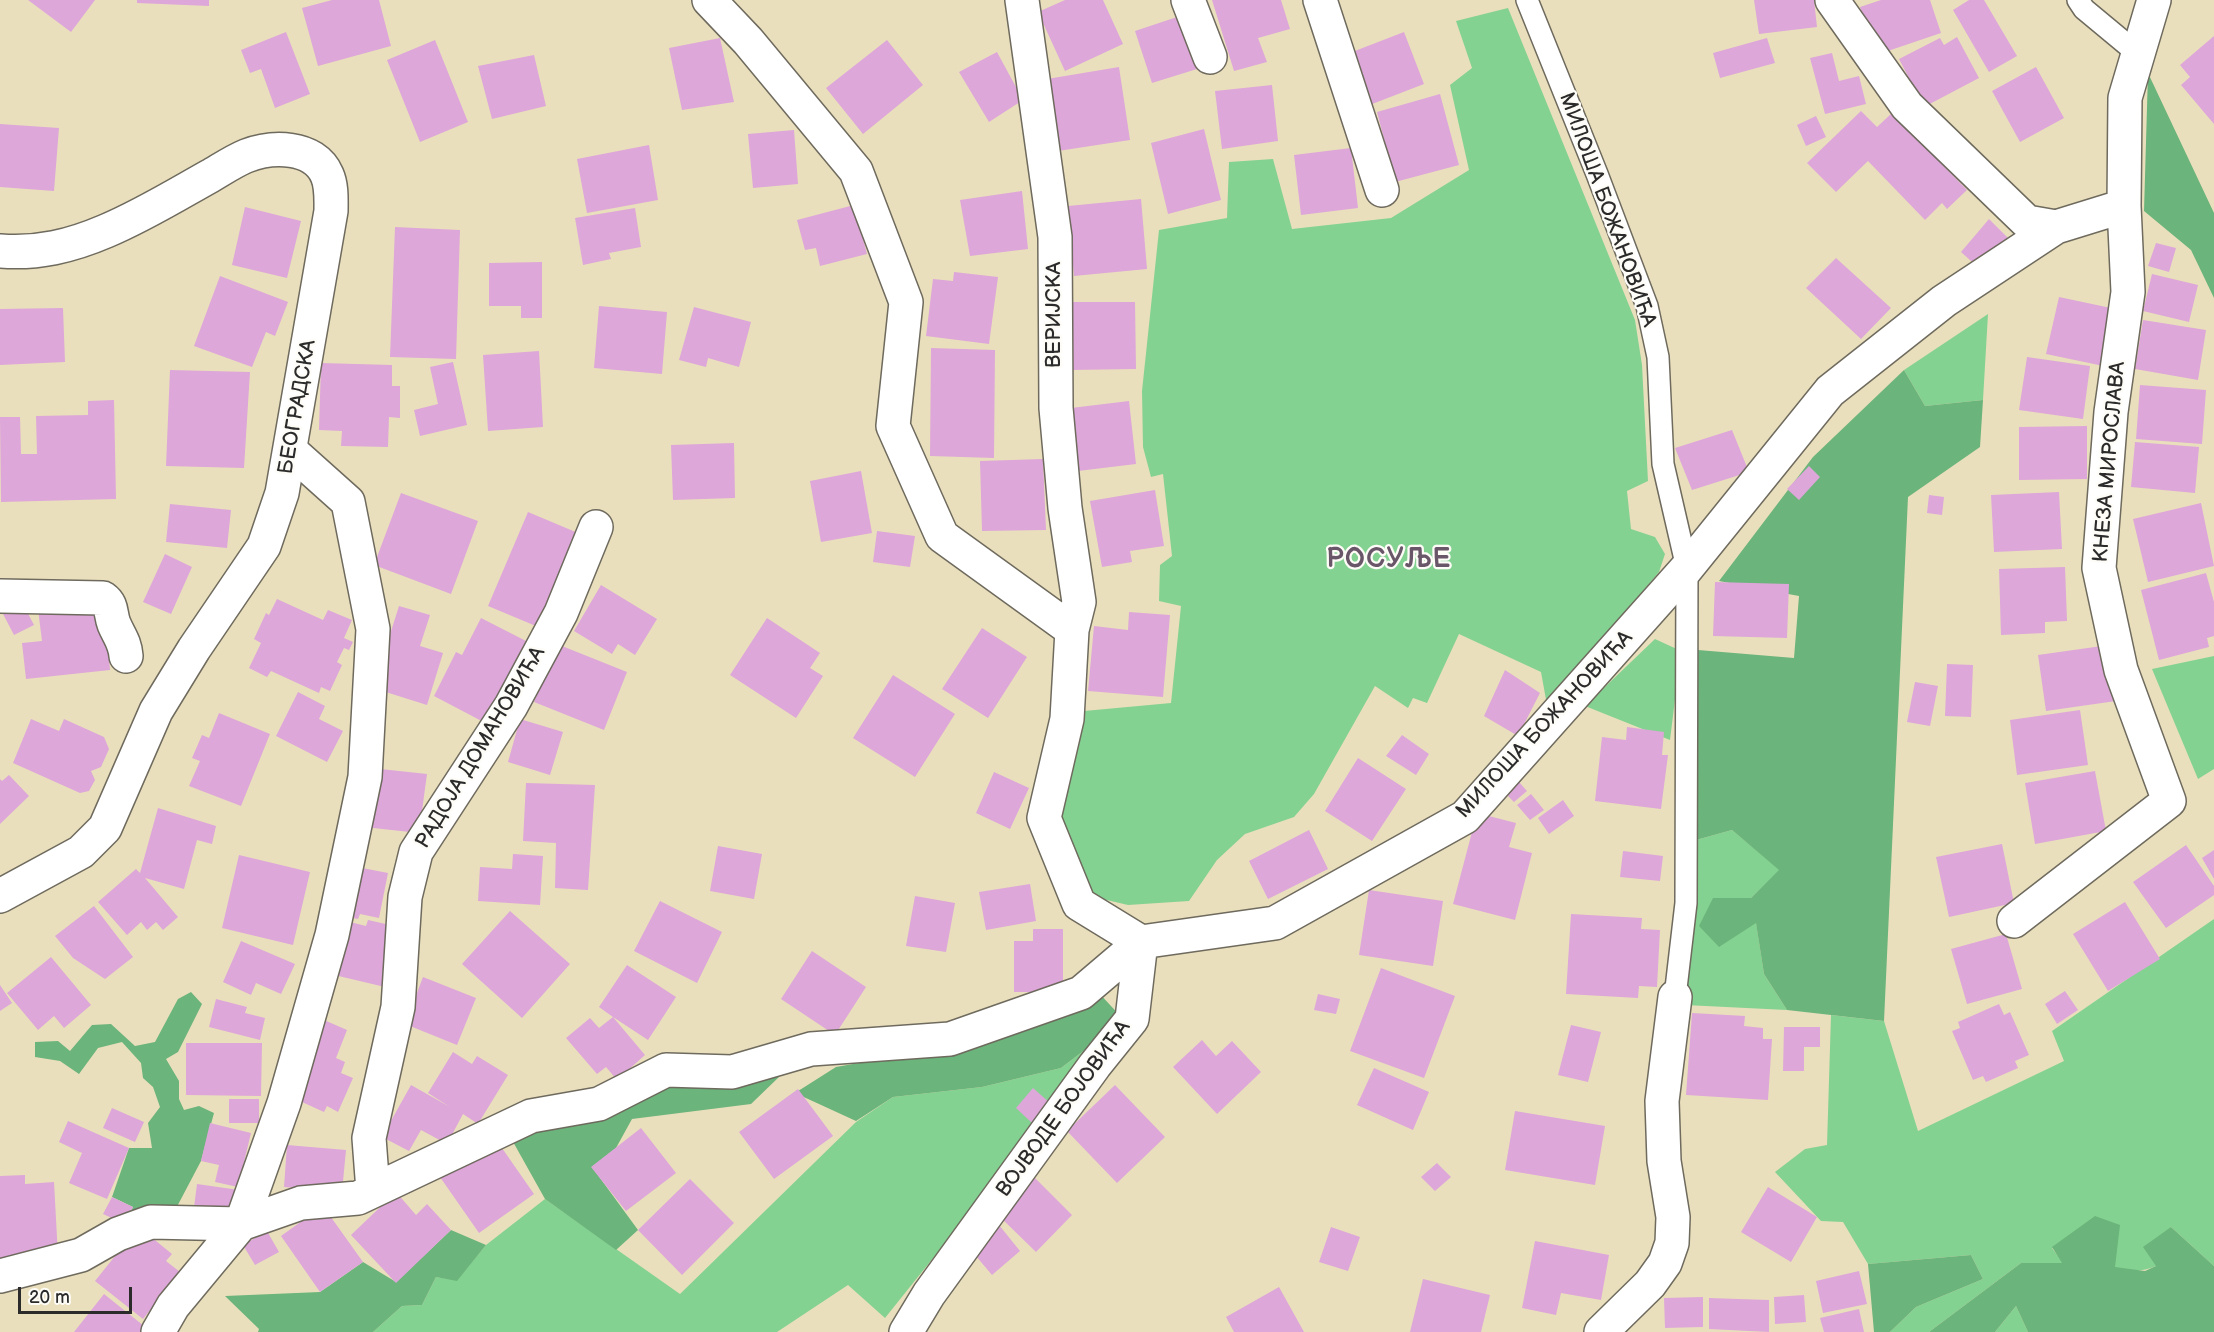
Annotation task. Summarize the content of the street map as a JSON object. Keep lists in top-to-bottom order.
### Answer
{
  "streets": {
    "street": [
      "МИЛОША БОЖАНОВИЋА",
      "ВЕРИЈСКА",
      "БЕОГРАДСКА",
      "КНЕЗА МИРОСЛАВА",
      "РАДОЈА ДОМАНОВИЋА",
      "ВОЈВОДЕ БОЈОВИЋА"
    ]
  },
  "crossings": [
    ["МИЛОША БОЖАНОВИЋА", "КНЕЗА МИРОСЛАВА"],
    ["МИЛОША БОЖАНОВИЋА", "ВОЈВОДЕ БОЈОВИЋА"]
  ],
  "districts": ["РОСУЉЕ"],
  "scale_bar": "20 m"
}
